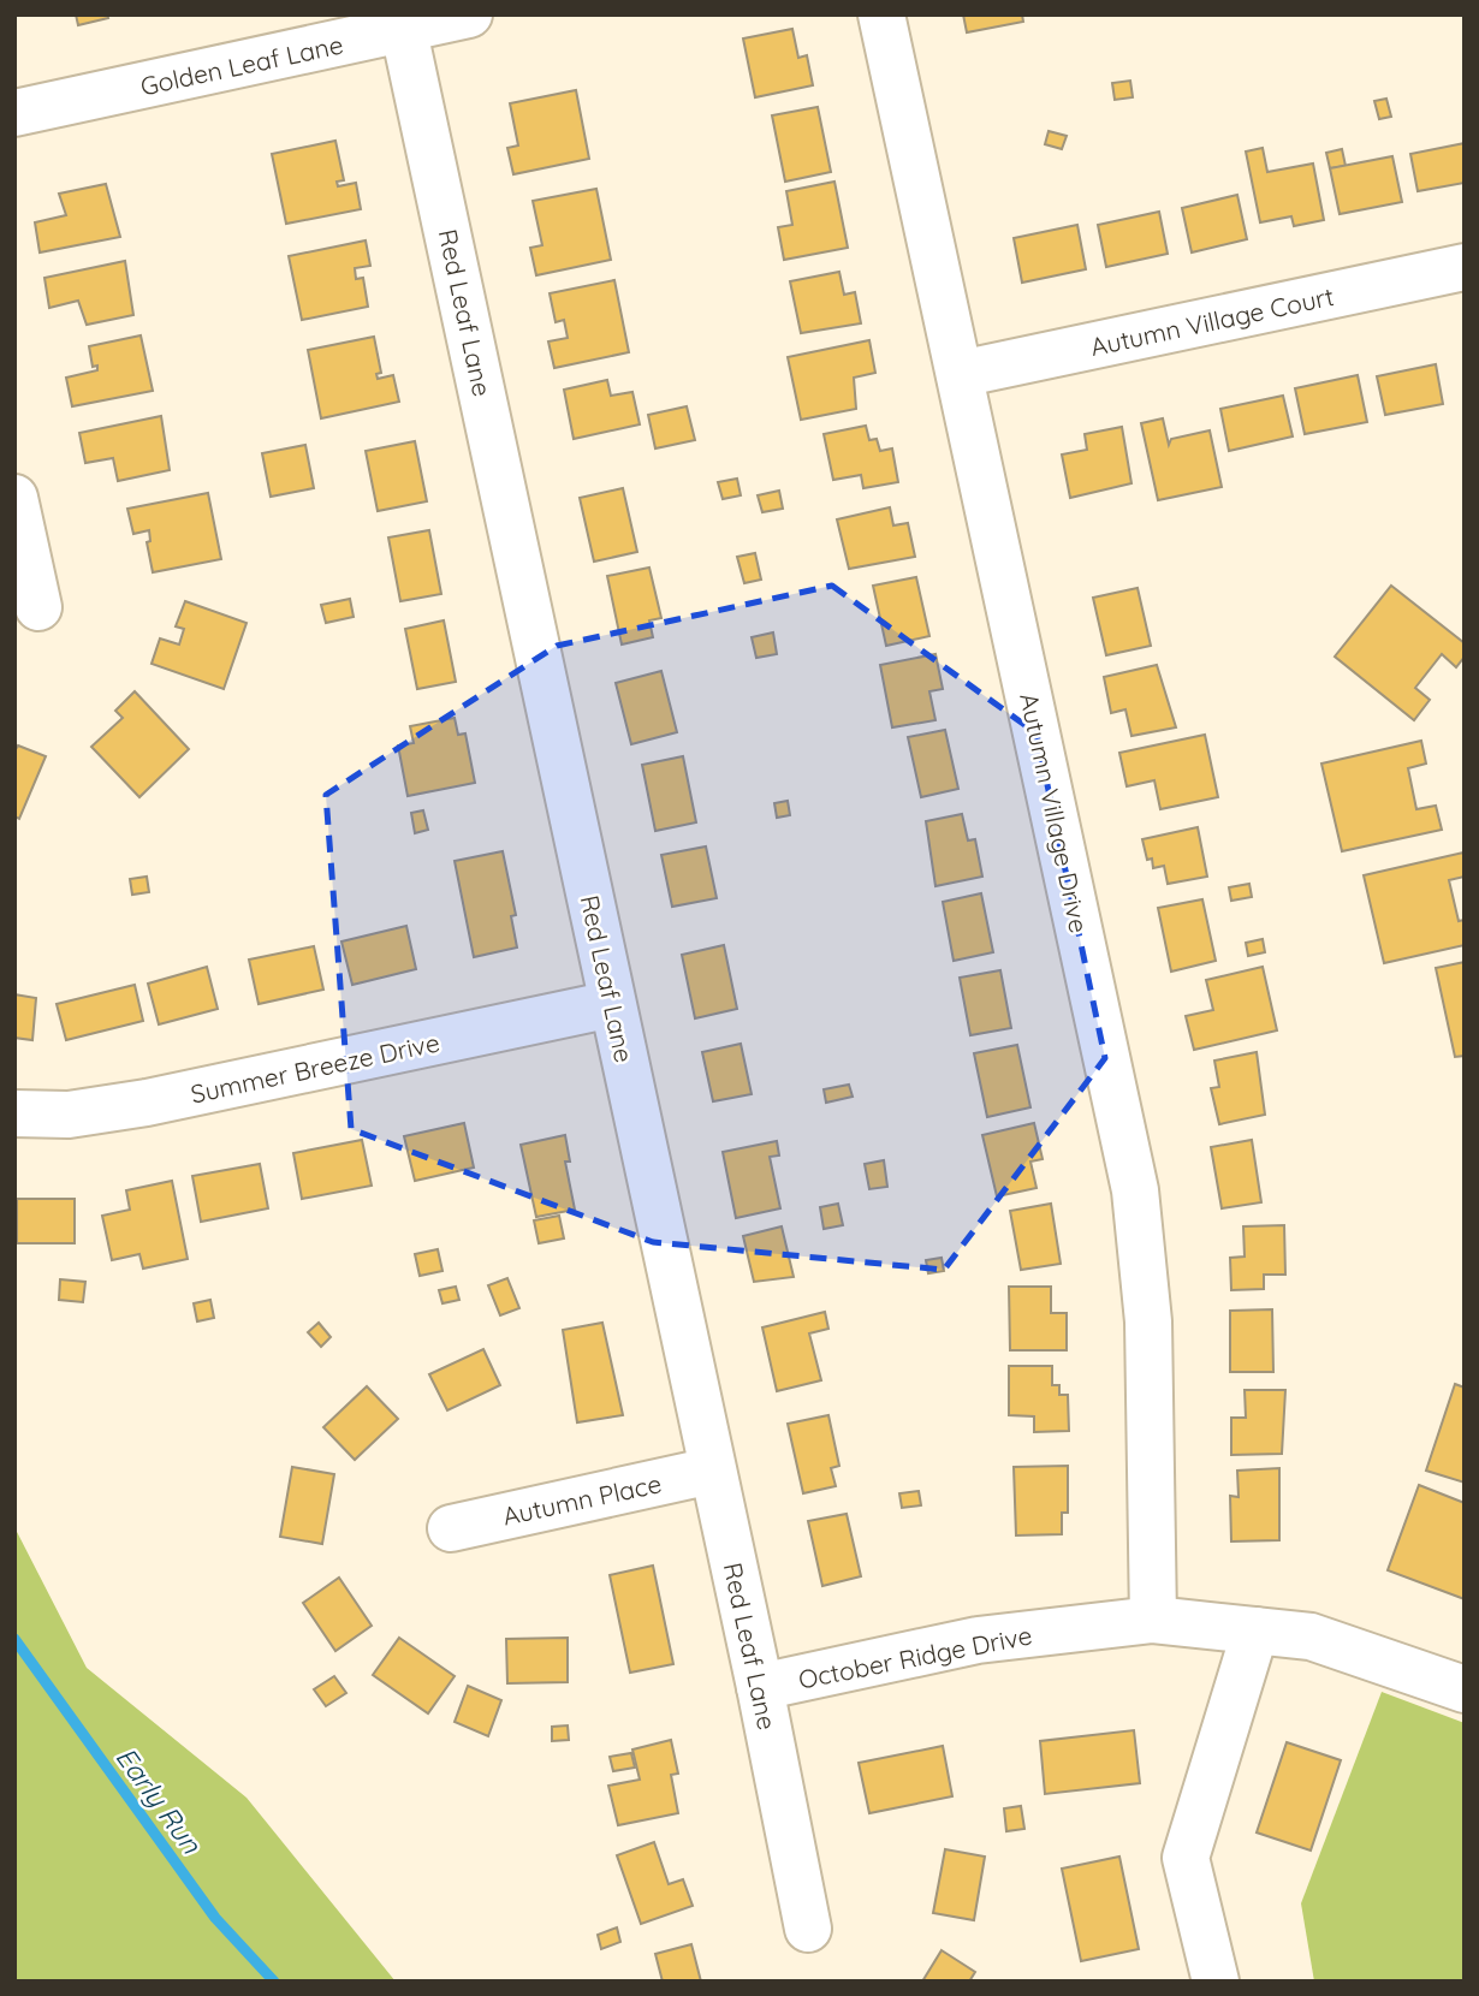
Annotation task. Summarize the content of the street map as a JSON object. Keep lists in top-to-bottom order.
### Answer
{
  "streets": {
    "street": [
      "Golden Leaf Lane",
      "Red Leaf Lane",
      "Autumn Village Court",
      "Autumn Village Drive",
      "Summer Breeze Drive",
      "Autumn Place",
      "October Ridge Drive"
    ]
  },
  "crossings": [
    ["Golden Leaf Lane", "Red Leaf Lane"],
    ["Red Leaf Lane", "Summer Breeze Drive"],
    ["Red Leaf Lane", "Autumn Place"],
    ["Red Leaf Lane", "October Ridge Drive"],
    ["Autumn Village Court", "Autumn Village Drive"],
    ["Autumn Village Drive", "October Ridge Drive"]
  ],
  "water": ["Early Run"]
}
